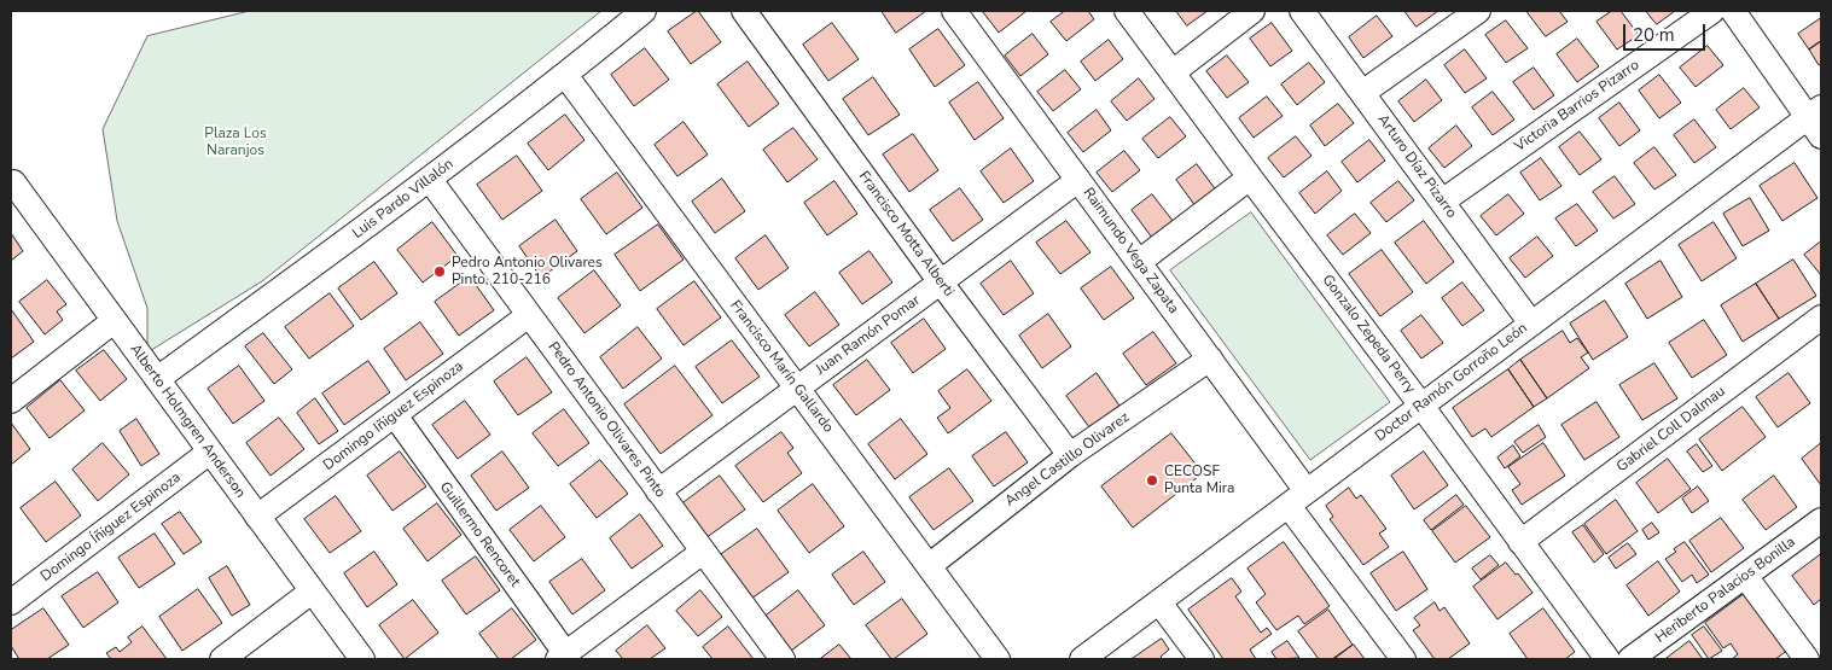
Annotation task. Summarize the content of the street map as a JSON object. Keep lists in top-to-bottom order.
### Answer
{
  "streets": {
    "street": [
      "Victoria Barrios Pizarro",
      "Arturo Díaz Pizarro",
      "Luis Pardo Villalón",
      "Francisco Motta Alberti",
      "Raimundo Vega Zapata",
      "Gonzalo Zepeda Perry",
      "Juan Ramón Pomar",
      "Francisco Marín Gallardo",
      "Doctor Ramón Gorroño León",
      "Domingo Iñiguez Espinoza",
      "Pedro Antonio Olivares Pinto",
      "Alberto Holmgren Anderson",
      "Gabriel Coll Dalmau",
      "Angel Castillo Olivarez",
      "Domingo Íñiguez Espinoza",
      "Guillermo Rencoret",
      "Heriberto Palacios Bonilla"
    ]
  },
  "crossings": [
    ["Victoria Barrios Pizarro", "Arturo Díaz Pizarro"],
    ["Arturo Díaz Pizarro", "Doctor Ramón Gorroño León"],
    ["Luis Pardo Villalón", "Francisco Marín Gallardo"],
    ["Luis Pardo Villalón", "Pedro Antonio Olivares Pinto"],
    ["Luis Pardo Villalón", "Alberto Holmgren Anderson"],
    ["Francisco Motta Alberti", "Juan Ramón Pomar"],
    ["Francisco Motta Alberti", "Angel Castillo Olivarez"],
    ["Raimundo Vega Zapata", "Juan Ramón Pomar"],
    ["Raimundo Vega Zapata", "Doctor Ramón Gorroño León"],
    ["Raimundo Vega Zapata", "Angel Castillo Olivarez"],
    ["Gonzalo Zepeda Perry", "Doctor Ramón Gorroño León"],
    ["Gonzalo Zepeda Perry", "Gabriel Coll Dalmau"],
    ["Juan Ramón Pomar", "Francisco Marín Gallardo"],
    ["Juan Ramón Pomar", "Pedro Antonio Olivares Pinto"],
    ["Francisco Marín Gallardo", "Angel Castillo Olivarez"],
    ["Domingo Iñiguez Espinoza", "Pedro Antonio Olivares Pinto"],
    ["Domingo Iñiguez Espinoza", "Alberto Holmgren Anderson"],
    ["Domingo Iñiguez Espinoza", "Guillermo Rencoret"],
    ["Alberto Holmgren Anderson", "Domingo Íñiguez Espinoza"]
  ],
  "parks": ["Plaza Los Naranjos"],
  "places": ["Pedro Antonio Olivares Pinto, 210-216", "CECOSF Punta Mira"],
  "scale_bar": "20 m"
}
